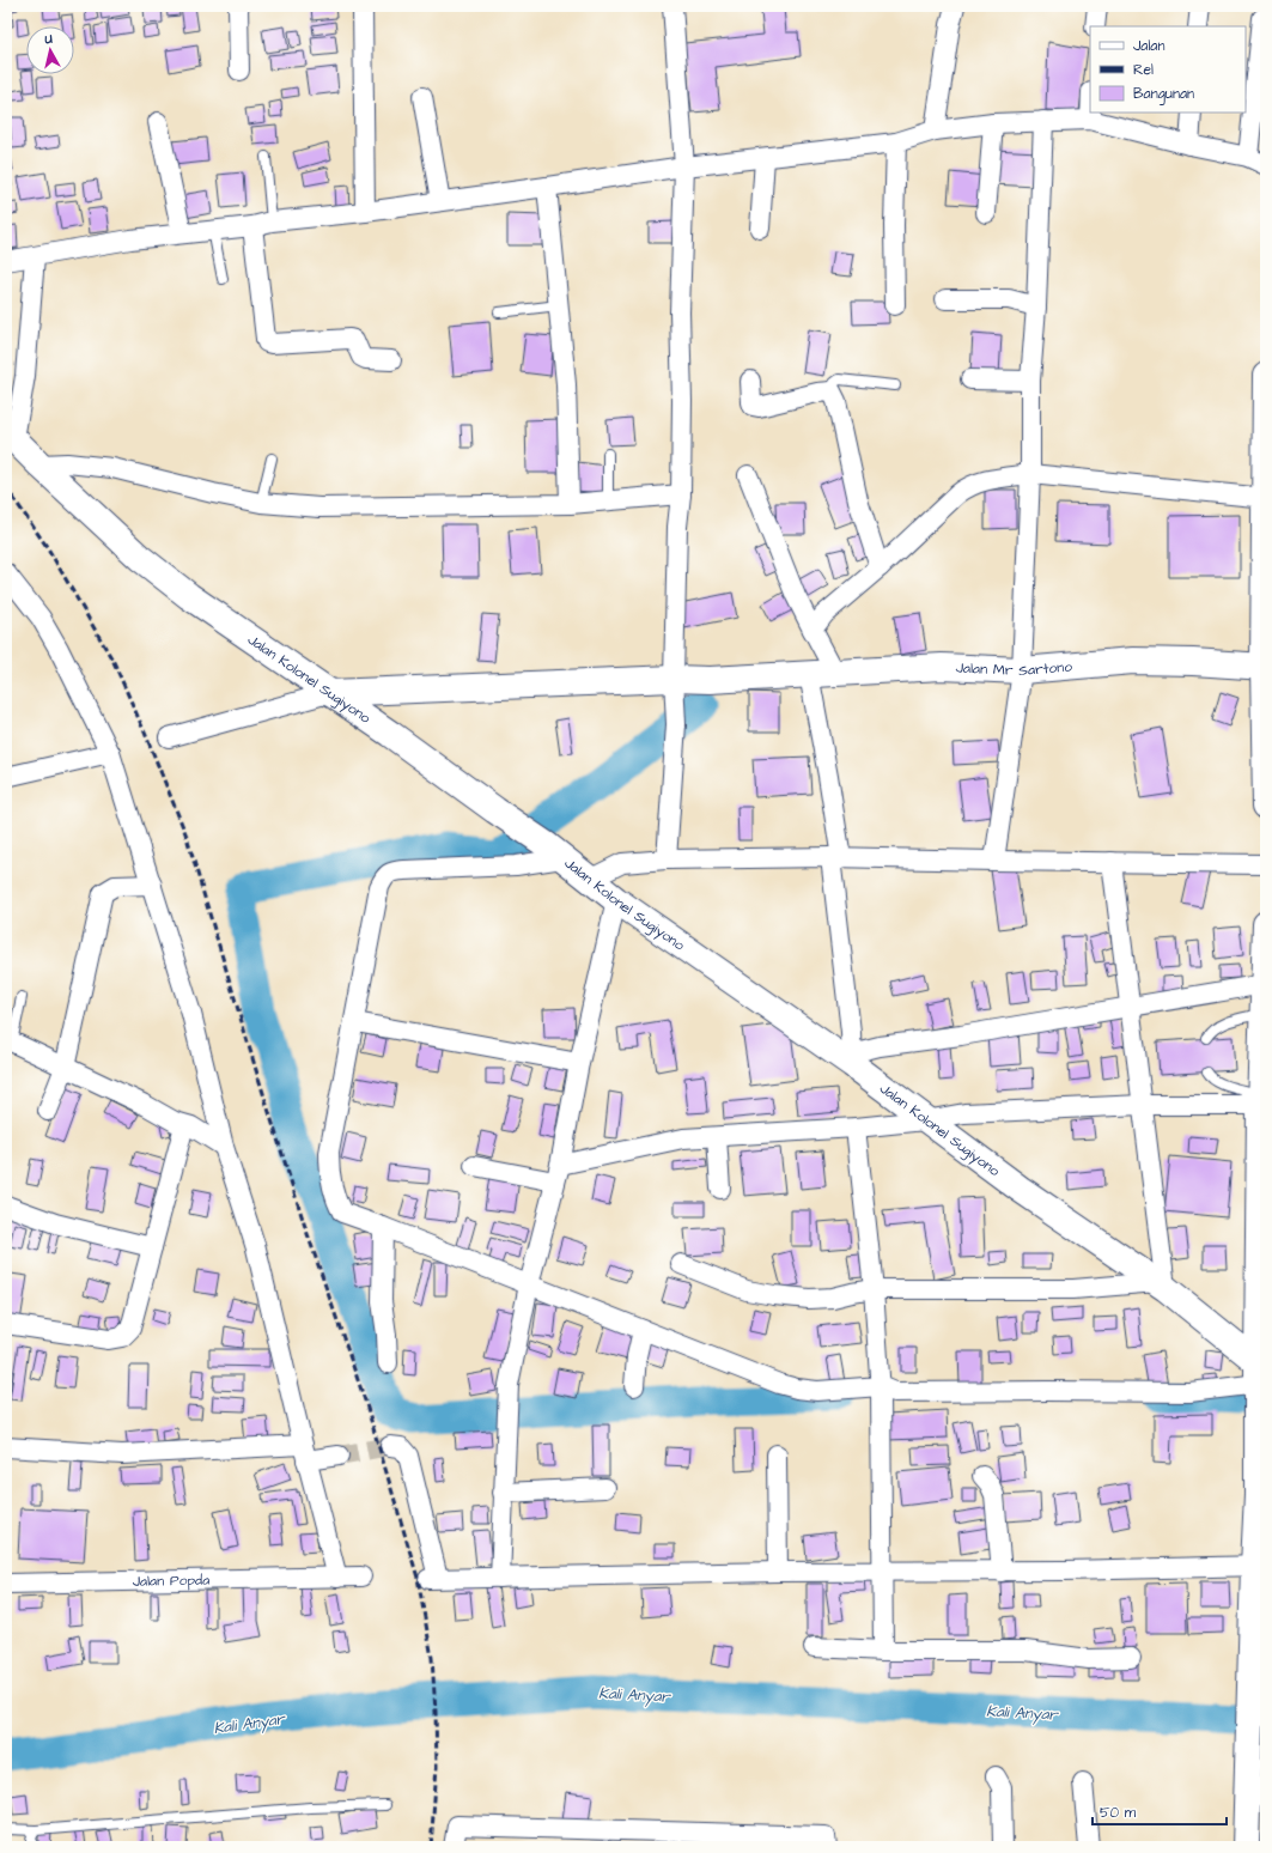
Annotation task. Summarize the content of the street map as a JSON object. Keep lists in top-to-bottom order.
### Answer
{
  "streets": {
    "main road": ["Jalan Mr Sartono", "Jalan Kolonel Sugiyono"],
    "street": ["Jalan Popda"]
  },
  "crossings": [
    ["Jalan Mr Sartono", "Jalan Kolonel Sugiyono"]
  ],
  "water": ["Kali Anyar"],
  "legend": ["Jalan", "Rel", "Bangunan"],
  "scale_bar": "50 m",
  "north": "top"
}
